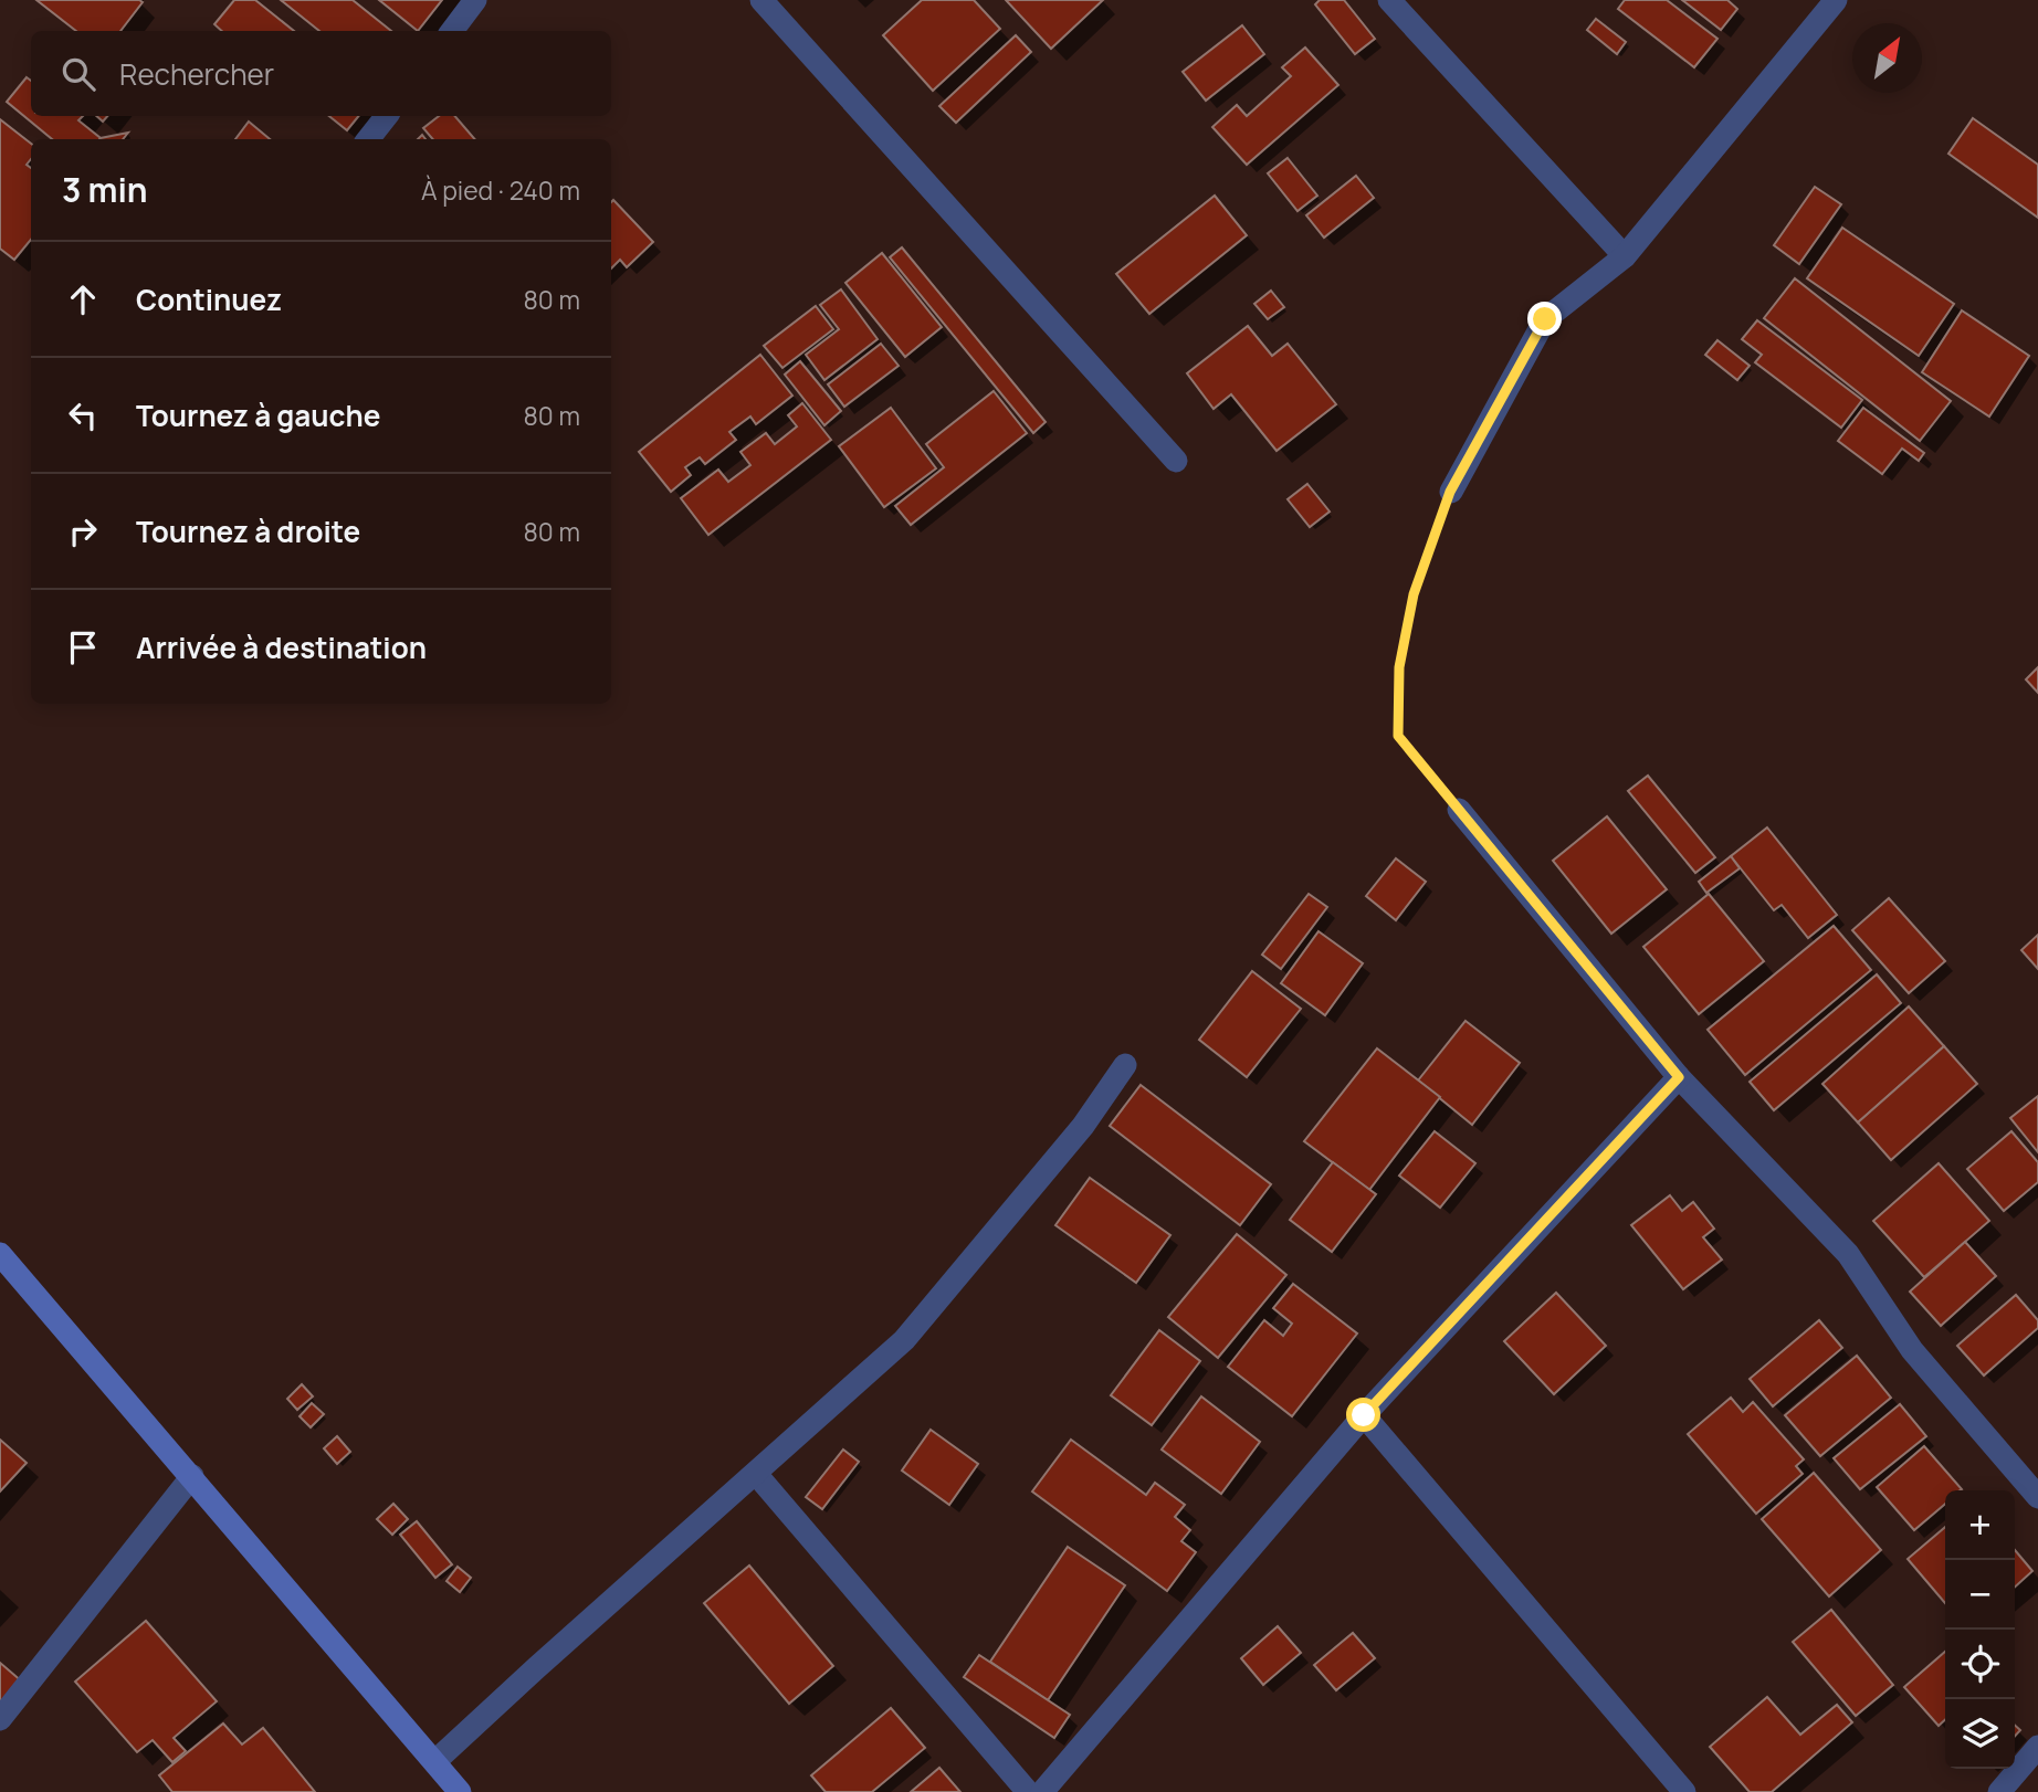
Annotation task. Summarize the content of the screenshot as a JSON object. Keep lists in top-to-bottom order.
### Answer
{
  "north": "top right",
  "page": {
    "search": "Rechercher",
    "heading": ["3 min", "À pied · 240 m"],
    "list": [
      ["Continuez", "80 m"],
      ["Tournez à gauche", "80 m"],
      ["Tournez à droite", "80 m"],
      "Arrivée à destination"
    ],
    "map_buttons": ["+", "−"]
  }
}
